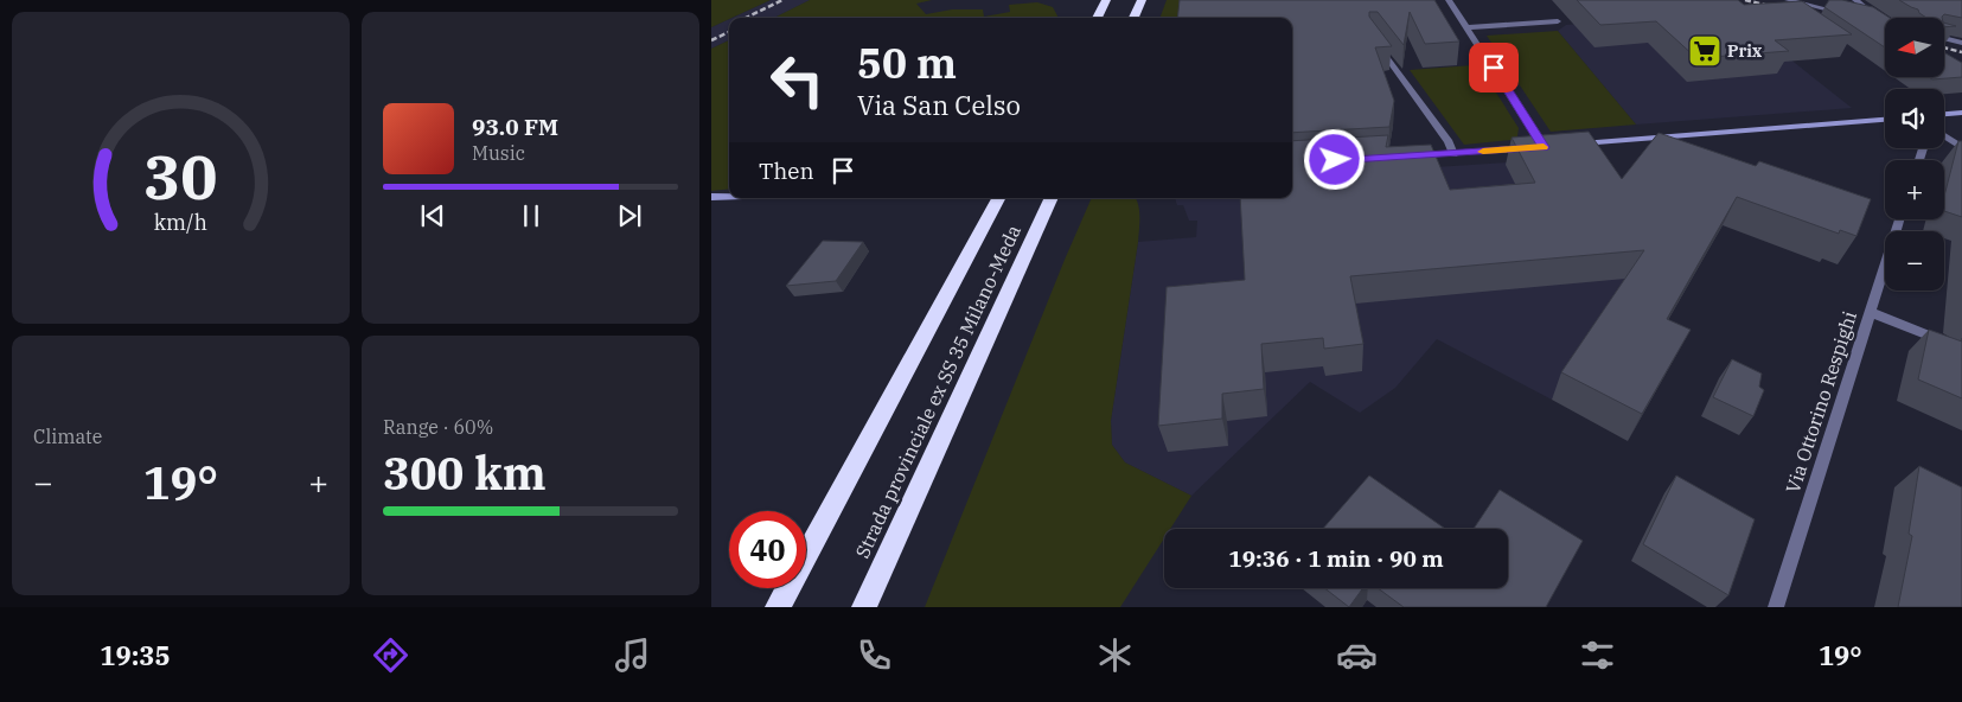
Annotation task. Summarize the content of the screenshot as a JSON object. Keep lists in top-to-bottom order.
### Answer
{
  "streets": {
    "highway": ["Strada provinciale ex SS 35 Milano-Meda"],
    "street": ["Via Ottorino Respighi"]
  },
  "places": {
    "supermarket": ["Prix"]
  },
  "north": "left",
  "page": {
    "map_buttons": ["+", "−"],
    "turn": ["50 m", "Via San Celso"],
    "song": ["93.0 FM", "Music"],
    "then": "Then",
    "tile": [
      "Climate",
      ["Range · 60%", "300 km"]
    ],
    "heat": ["−", "19°", "+"],
    "limit": "40",
    "trip": "19:36 · 1 min · 90 m",
    "tabs": ["19:35", "19°"],
    "gauge": ["30", "km/h"]
  }
}
